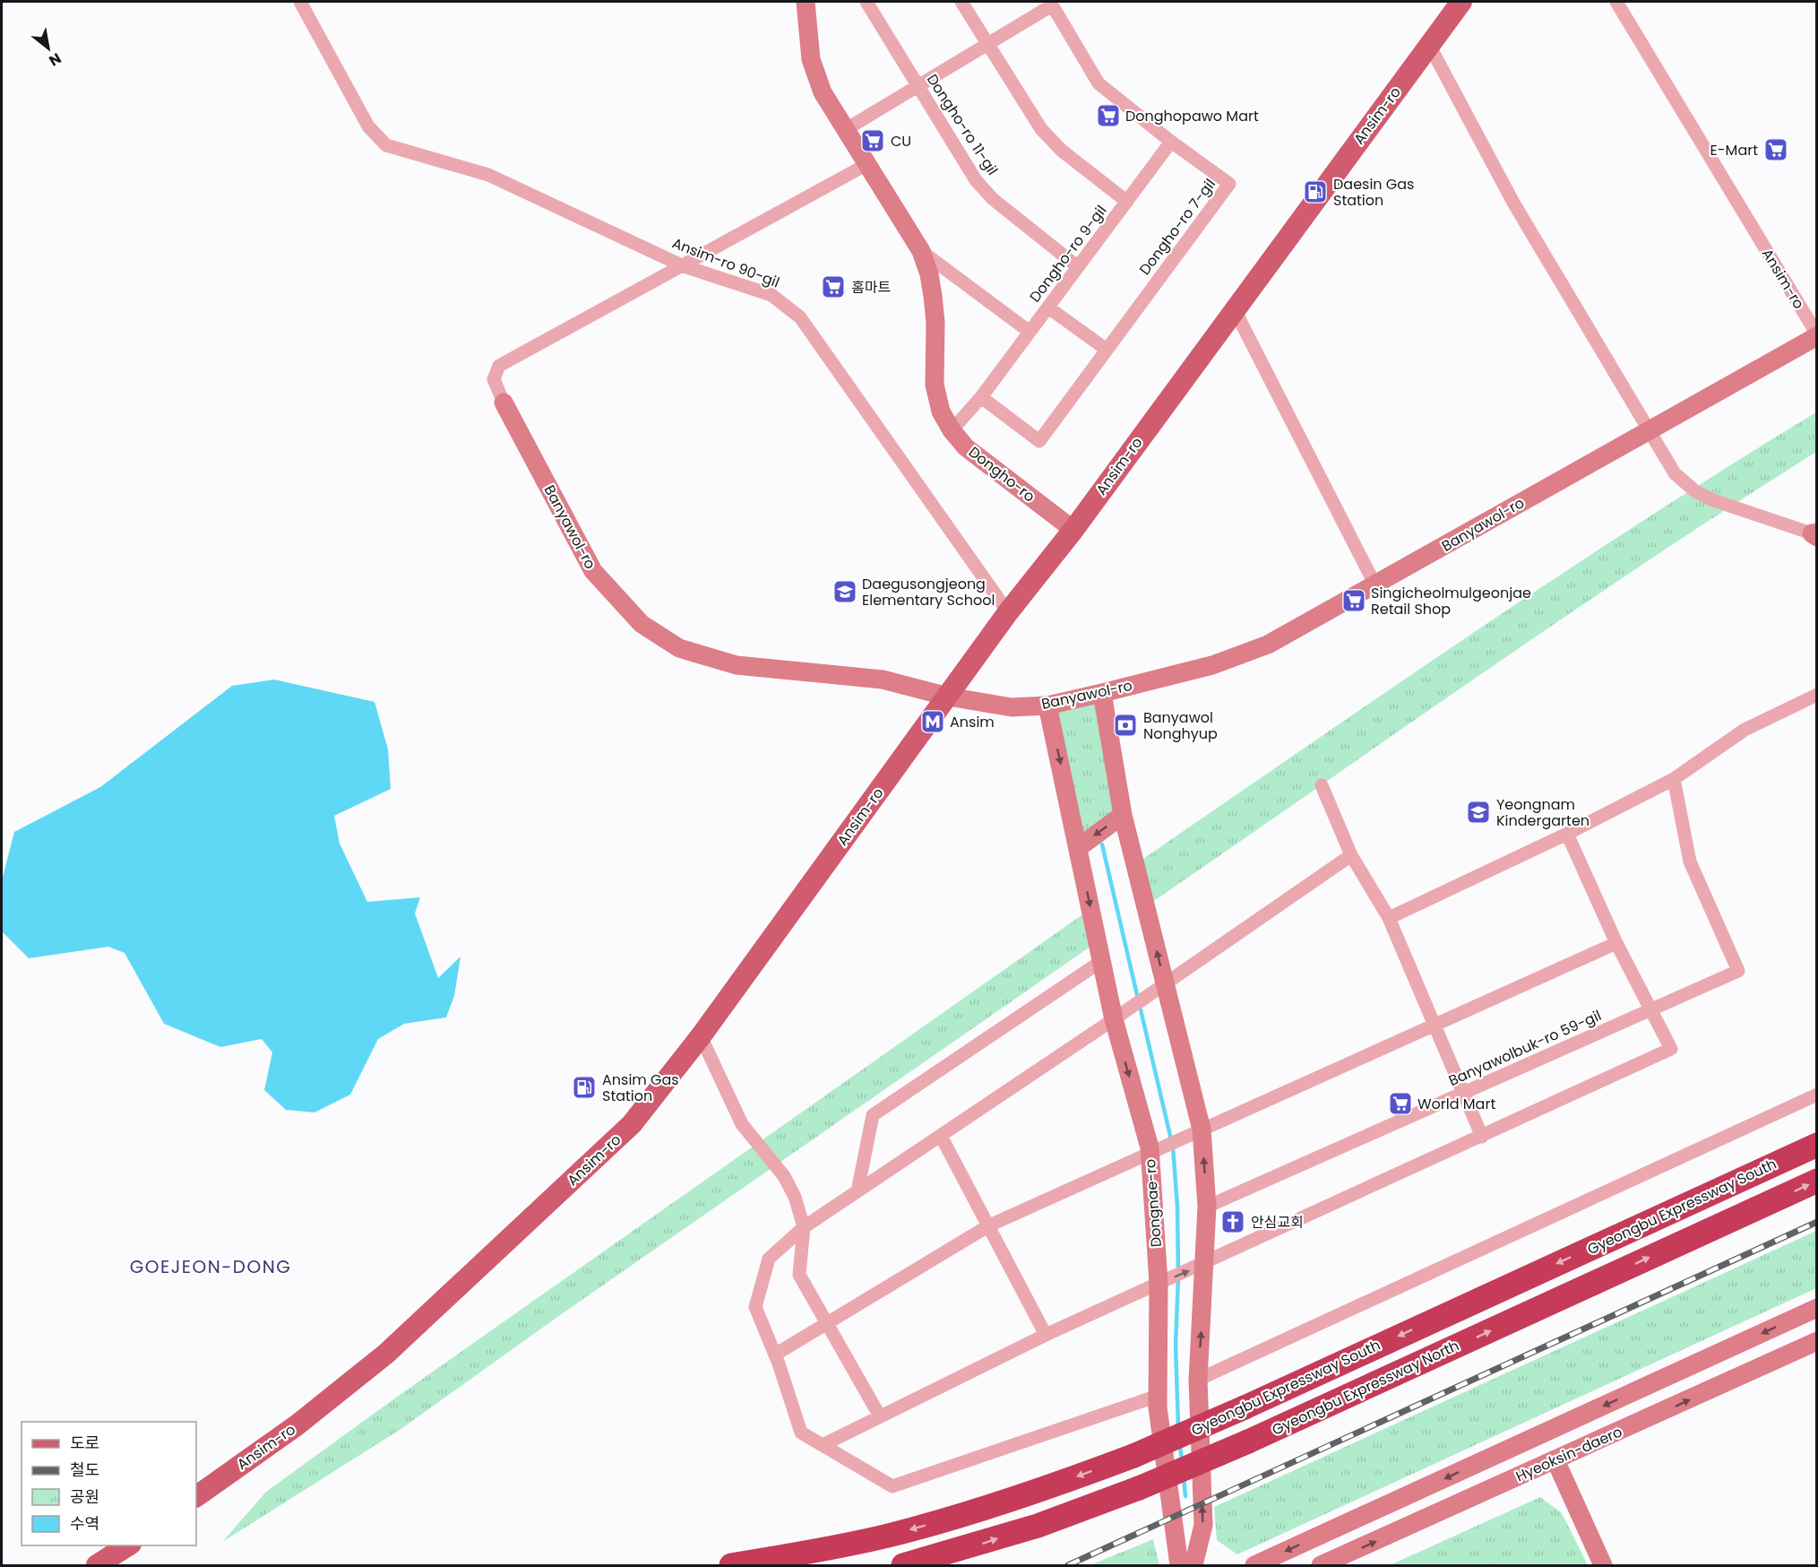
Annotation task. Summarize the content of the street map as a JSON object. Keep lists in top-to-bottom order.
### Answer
{
  "streets": {
    "highway": ["Gyeongbu Expressway South", "Gyeongbu Expressway North"],
    "main road": [
      "Ansim-ro",
      "Dongho-ro",
      "Banyawol-ro",
      "Dongnae-ro",
      "Hyeoksin-daero"
    ],
    "street": [
      "Dongho-ro 11-gil",
      "Dongho-ro 7-gil",
      "Dongho-ro 9-gil",
      "Ansim-ro 90-gil",
      "Banyawolbuk-ro 59-gil"
    ]
  },
  "crossings": [
    ["Ansim-ro", "Ansim-ro 90-gil"],
    ["Ansim-ro", "Dongho-ro"],
    ["Ansim-ro", "Banyawol-ro"],
    ["Dongho-ro 11-gil", "Dongho-ro 9-gil"],
    ["Dongho-ro 7-gil", "Dongho-ro 9-gil"],
    ["Dongho-ro 9-gil", "Dongho-ro"],
    ["Banyawol-ro", "Dongnae-ro"]
  ],
  "one_way": ["Gyeongbu Expressway South", "Gyeongbu Expressway North"],
  "districts": ["GOEJEON-DONG"],
  "places": {
    "supermarket": [
      "Donghopawo Mart",
      "CU",
      "E-Mart",
      "홈마트",
      "Singicheolmulgeonjae Retail Shop",
      "World Mart"
    ],
    "fuel station": ["Daesin Gas Station", "Ansim Gas Station"],
    "school or university": ["Daegusongjeong Elementary School", "Yeongnam Kindergarten"],
    "metro station": ["Ansim"],
    "bank": ["Banyawol Nonghyup"],
    "church": ["안심교회"]
  },
  "legend": [
    "도로",
    "철도",
    "공원",
    "수역"
  ],
  "north": "bottom right"
}
